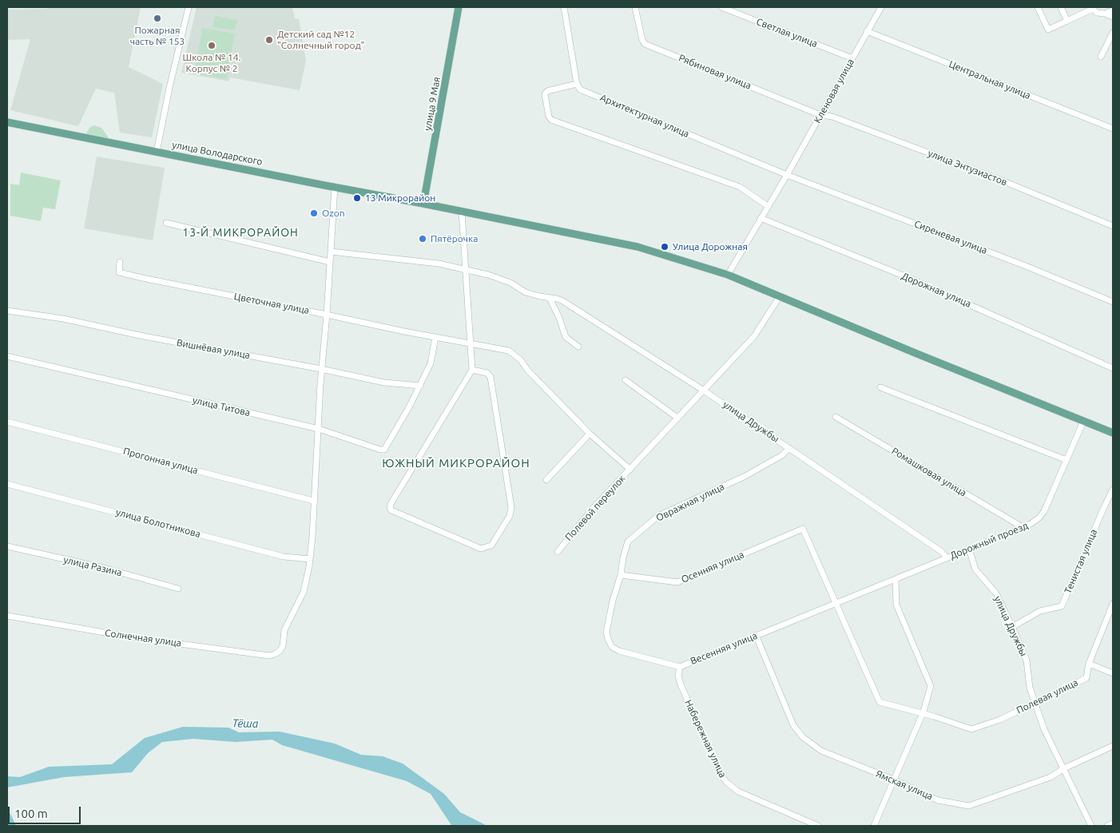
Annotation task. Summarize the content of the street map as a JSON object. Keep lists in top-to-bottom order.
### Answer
{
  "streets": {
    "main road": ["улица 9 Мая", "улица Володарского"],
    "street": [
      "Светлая улица",
      "Рябиновая улица",
      "Центральная улица",
      "Кленовая улица",
      "Архитектурная улица",
      "улица Энтузиастов",
      "Сиреневая улица",
      "Дорожная улица",
      "Цветочная улица",
      "Вишнёвая улица",
      "улица Титова",
      "улица Дружбы",
      "Прогонная улица",
      "Ромашковая улица",
      "Овражная улица",
      "Полевой переулок",
      "улица Болотникова",
      "Дорожный проезд",
      "Тенистая улица",
      "улица Разина",
      "Осенняя улица",
      "Солнечная улица",
      "Весенняя улица",
      "Полевая улица",
      "Набережная улица",
      "Ямская улица"
    ]
  },
  "crossings": [
    ["Светлая улица", "Кленовая улица"],
    ["Рябиновая улица", "Кленовая улица"],
    ["Рябиновая улица", "улица Энтузиастов"],
    ["Центральная улица", "Кленовая улица"],
    ["Кленовая улица", "Архитектурная улица"],
    ["Кленовая улица", "улица Володарского"],
    ["Кленовая улица", "улица Энтузиастов"],
    ["Кленовая улица", "Сиреневая улица"],
    ["Кленовая улица", "Дорожная улица"],
    ["улица 9 Мая", "улица Володарского"],
    ["Архитектурная улица", "Сиреневая улица"],
    ["улица Володарского", "Дорожный проезд"],
    ["Цветочная улица", "Полевой переулок"],
    ["Вишнёвая улица", "улица Титова"],
    ["улица Дружбы", "Овражная улица"],
    ["улица Дружбы", "Дорожный проезд"],
    ["улица Дружбы", "Тенистая улица"],
    ["улица Дружбы", "Полевая улица"],
    ["улица Дружбы", "Ямская улица"],
    ["Ромашковая улица", "Дорожный проезд"],
    ["Овражная улица", "Осенняя улица"],
    ["Овражная улица", "Весенняя улица"],
    ["улица Болотникова", "Солнечная улица"],
    ["Дорожный проезд", "Осенняя улица"],
    ["Дорожный проезд", "Весенняя улица"],
    ["Осенняя улица", "Весенняя улица"],
    ["Весенняя улица", "Набережная улица"],
    ["Весенняя улица", "Ямская улица"]
  ],
  "districts": ["13-Й МИКРОРАЙОН", "ЮЖНЫЙ МИКРОРАЙОН"],
  "water": ["Тёша"],
  "places": [
    "Пожарная часть № 153",
    "Детский сад №12 \"Солнечный город\"",
    "Школа № 14. Корпус № 2",
    "13 Микрорайон",
    "Ozon",
    "Пятёрочка",
    "Улица Дорожная"
  ],
  "scale_bar": "100 m"
}
